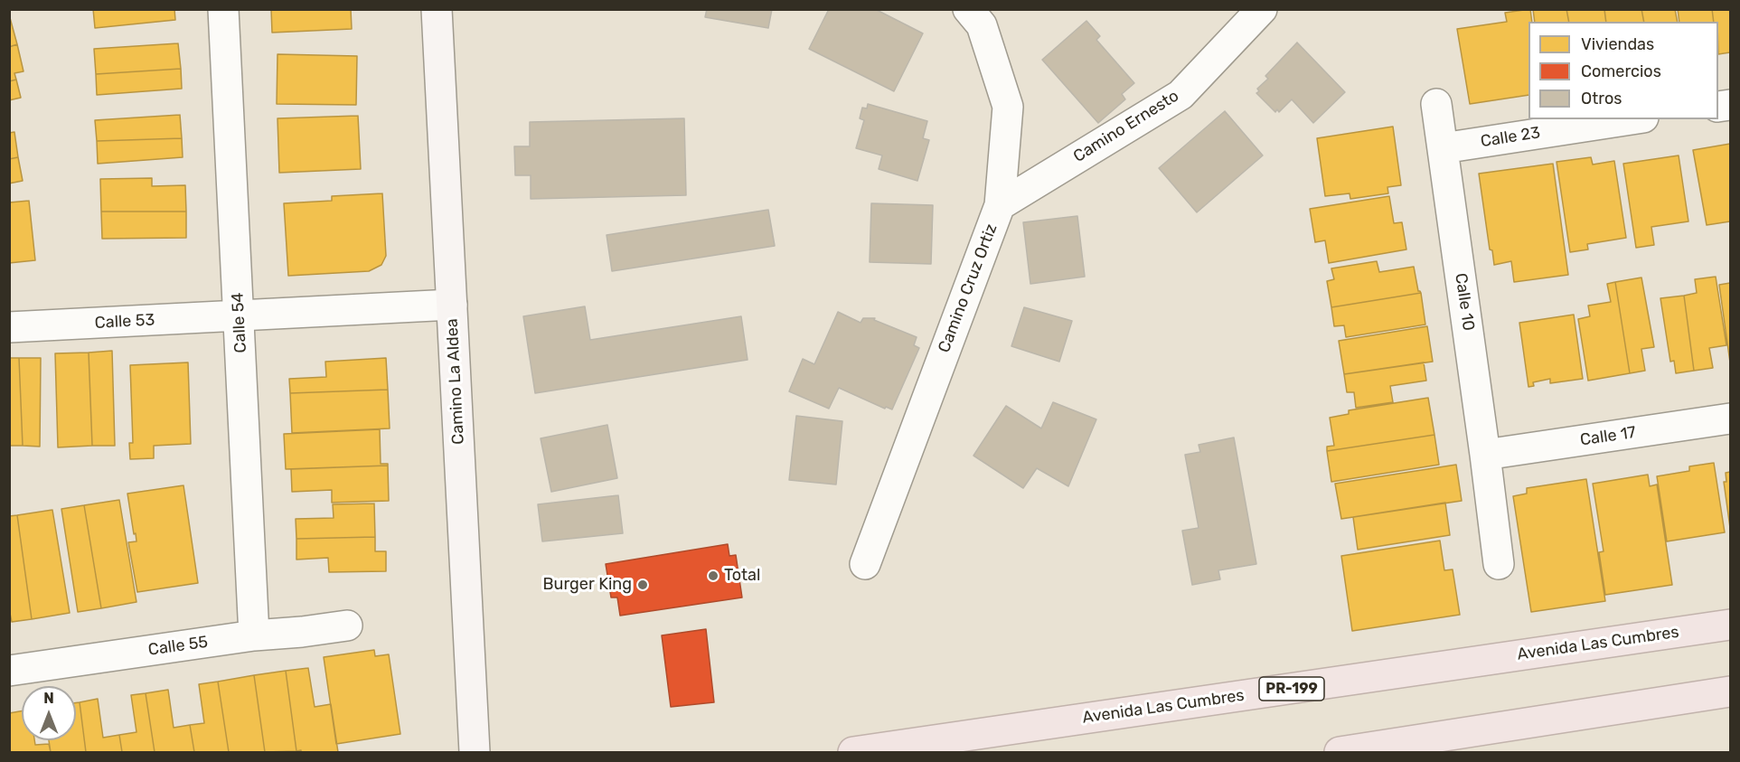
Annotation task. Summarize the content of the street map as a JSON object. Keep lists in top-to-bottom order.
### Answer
{
  "streets": {
    "highway": ["Avenida Las Cumbres", "PR-199"],
    "street": [
      "Camino Ernesto",
      "Calle 23",
      "Camino Cruz Ortiz",
      "Calle 10",
      "Calle 53",
      "Calle 54",
      "Camino La Aldea",
      "Calle 17",
      "Calle 55"
    ]
  },
  "crossings": [
    ["Camino Ernesto", "Camino Cruz Ortiz"],
    ["Calle 23", "Calle 10"],
    ["Calle 10", "Calle 17"],
    ["Calle 53", "Calle 54"],
    ["Calle 53", "Camino La Aldea"],
    ["Calle 54", "Calle 55"]
  ],
  "places": ["Total", "Burger King"],
  "legend": ["Viviendas", "Comercios", "Otros"],
  "north": "top"
}
